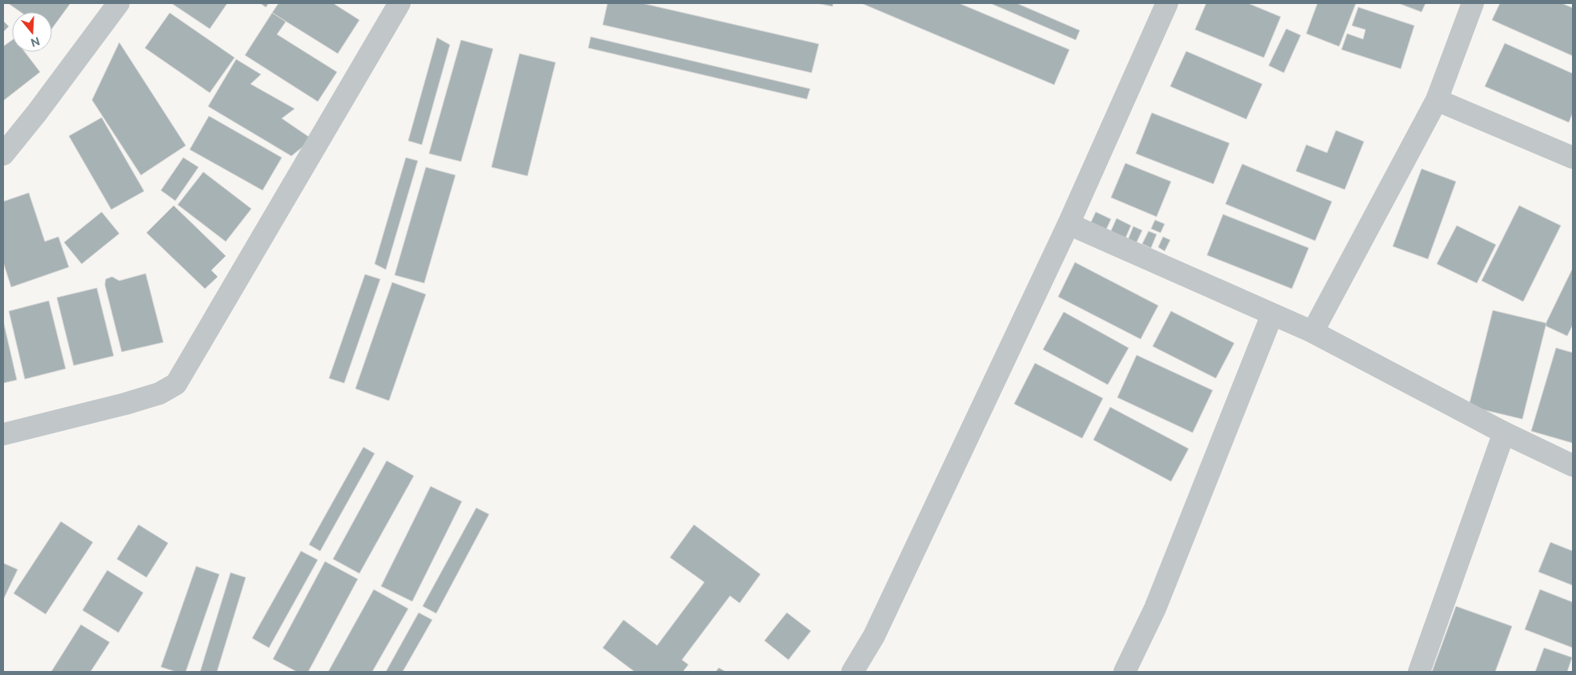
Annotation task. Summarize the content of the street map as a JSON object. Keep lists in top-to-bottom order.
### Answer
{
  "north": "bottom"
}
